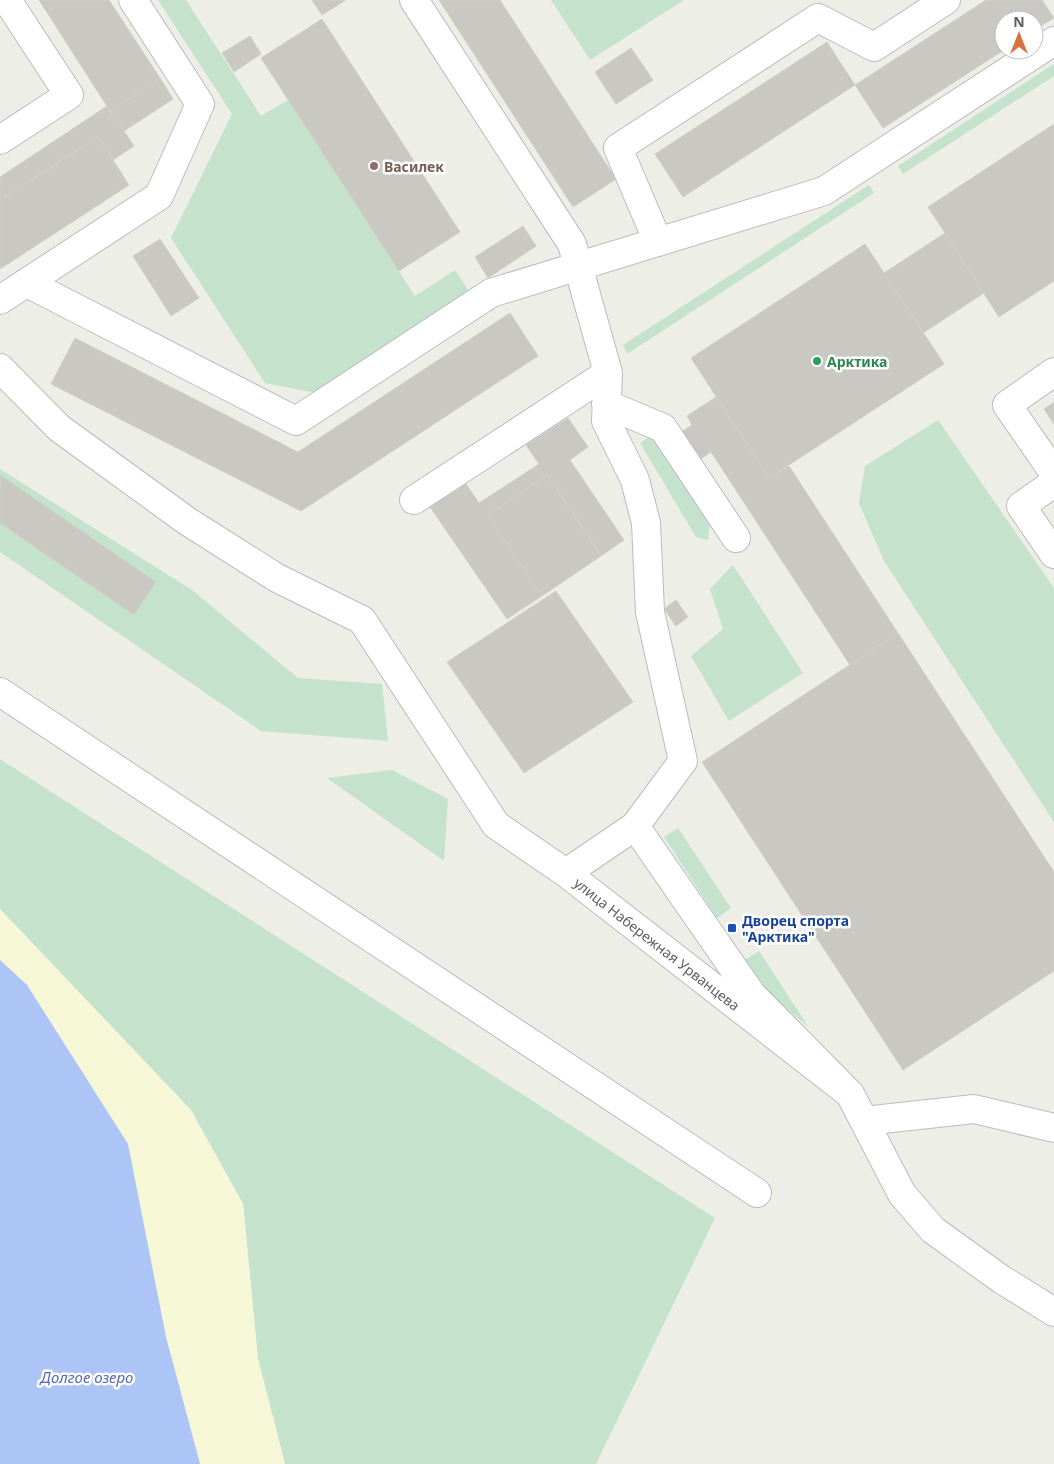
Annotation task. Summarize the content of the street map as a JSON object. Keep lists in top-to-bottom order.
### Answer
{
  "streets": {
    "street": ["улица Набережная Урванцева"]
  },
  "water": ["Долгое озеро"],
  "places": {
    "other": ["Василек", "Арктика"],
    "transit": ["Дворец спорта \"Арктика\""]
  },
  "north": "top"
}
